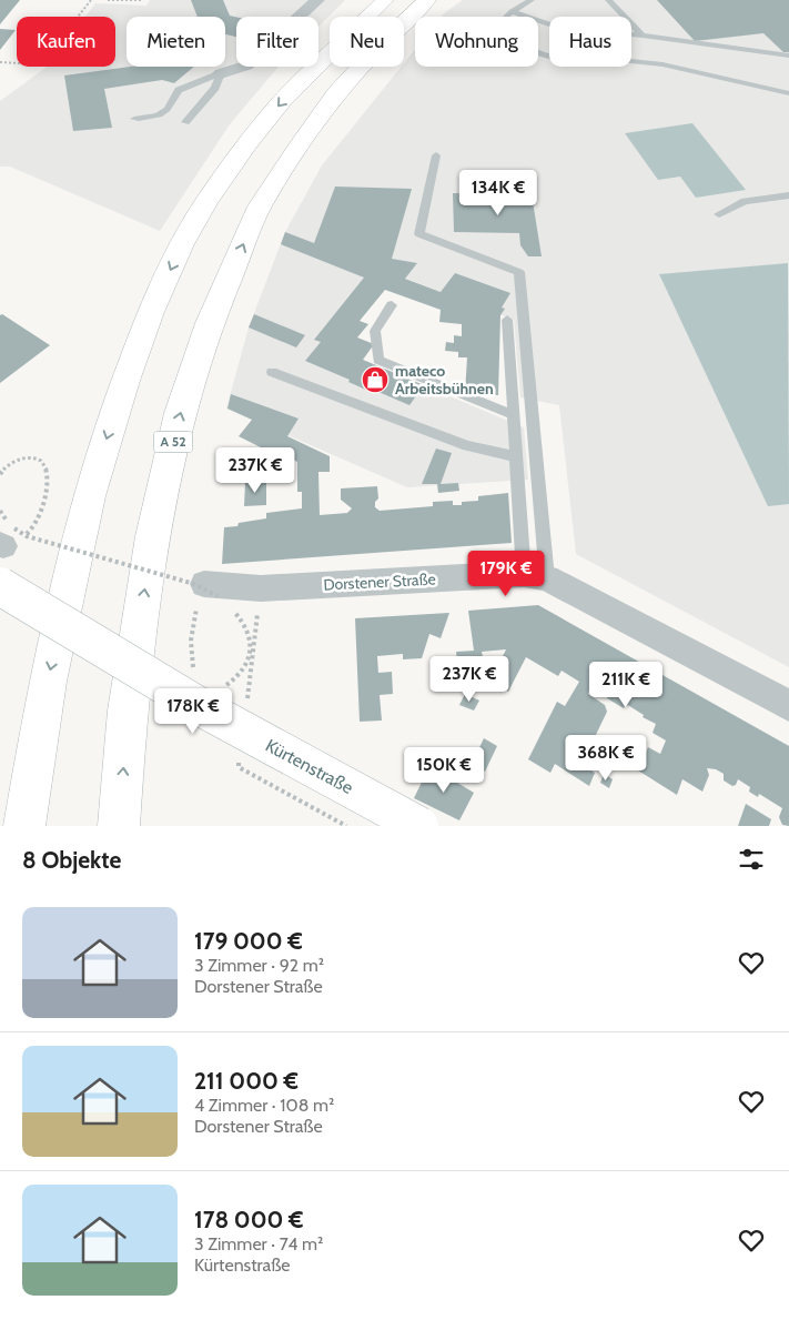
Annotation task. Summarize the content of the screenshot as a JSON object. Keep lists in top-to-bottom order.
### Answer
{
  "streets": {
    "main road": ["A 52", "Kürtenstraße"],
    "street": ["Dorstener Straße"]
  },
  "places": {
    "shop": ["mateco Arbeitsbühnen"]
  },
  "page": {
    "chip": [
      "Kaufen",
      "Mieten",
      "Filter",
      "Neu",
      "Wohnung",
      "Haus"
    ],
    "price": [
      "134K €",
      "237K €",
      "179K €",
      "237K €",
      "211K €",
      "178K €",
      "368K €",
      "150K €"
    ],
    "heading": "8 Objekte",
    "list": [
      {
        "name": "179 000 €",
        "note": "3 Zimmer · 92 m² · Dorstener Straße"
      },
      {
        "name": "211 000 €",
        "note": "4 Zimmer · 108 m² · Dorstener Straße"
      },
      {
        "name": "178 000 €",
        "note": "3 Zimmer · 74 m² · Kürtenstraße"
      }
    ]
  }
}
